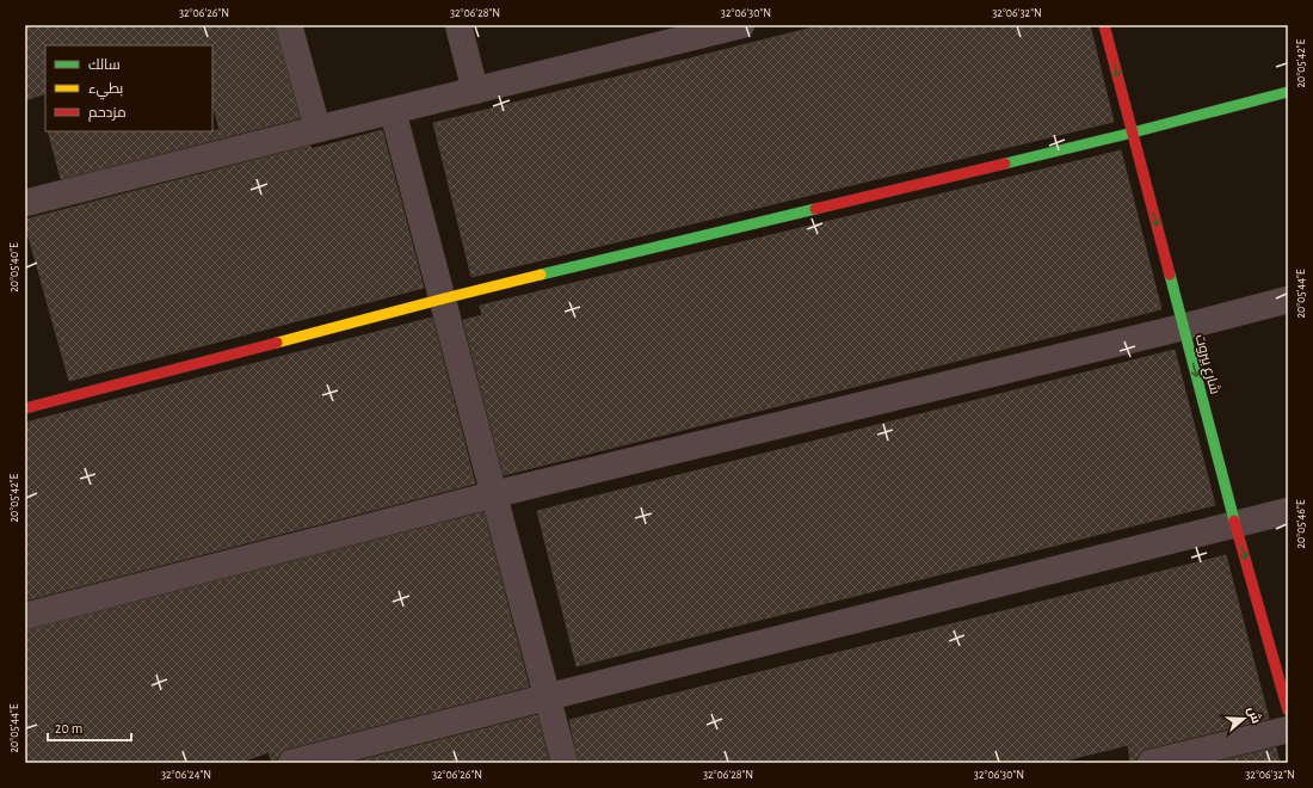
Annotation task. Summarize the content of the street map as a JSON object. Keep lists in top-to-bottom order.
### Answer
{
  "streets": {
    "street": ["شارع بيروت"]
  },
  "one_way": ["شارع بيروت"],
  "legend": ["سالك", "بطيء", "مزدحم"],
  "scale_bar": "20 m",
  "north": "right",
  "coordinates": [
    "32°06'26\"N",
    "32°06'28\"N",
    "32°06'30\"N",
    "32°06'32\"N",
    "20°05'42\"E",
    "20°05'40\"E",
    "20°05'44\"E",
    "20°05'46\"E",
    "32°06'24\"N"
  ]
}
